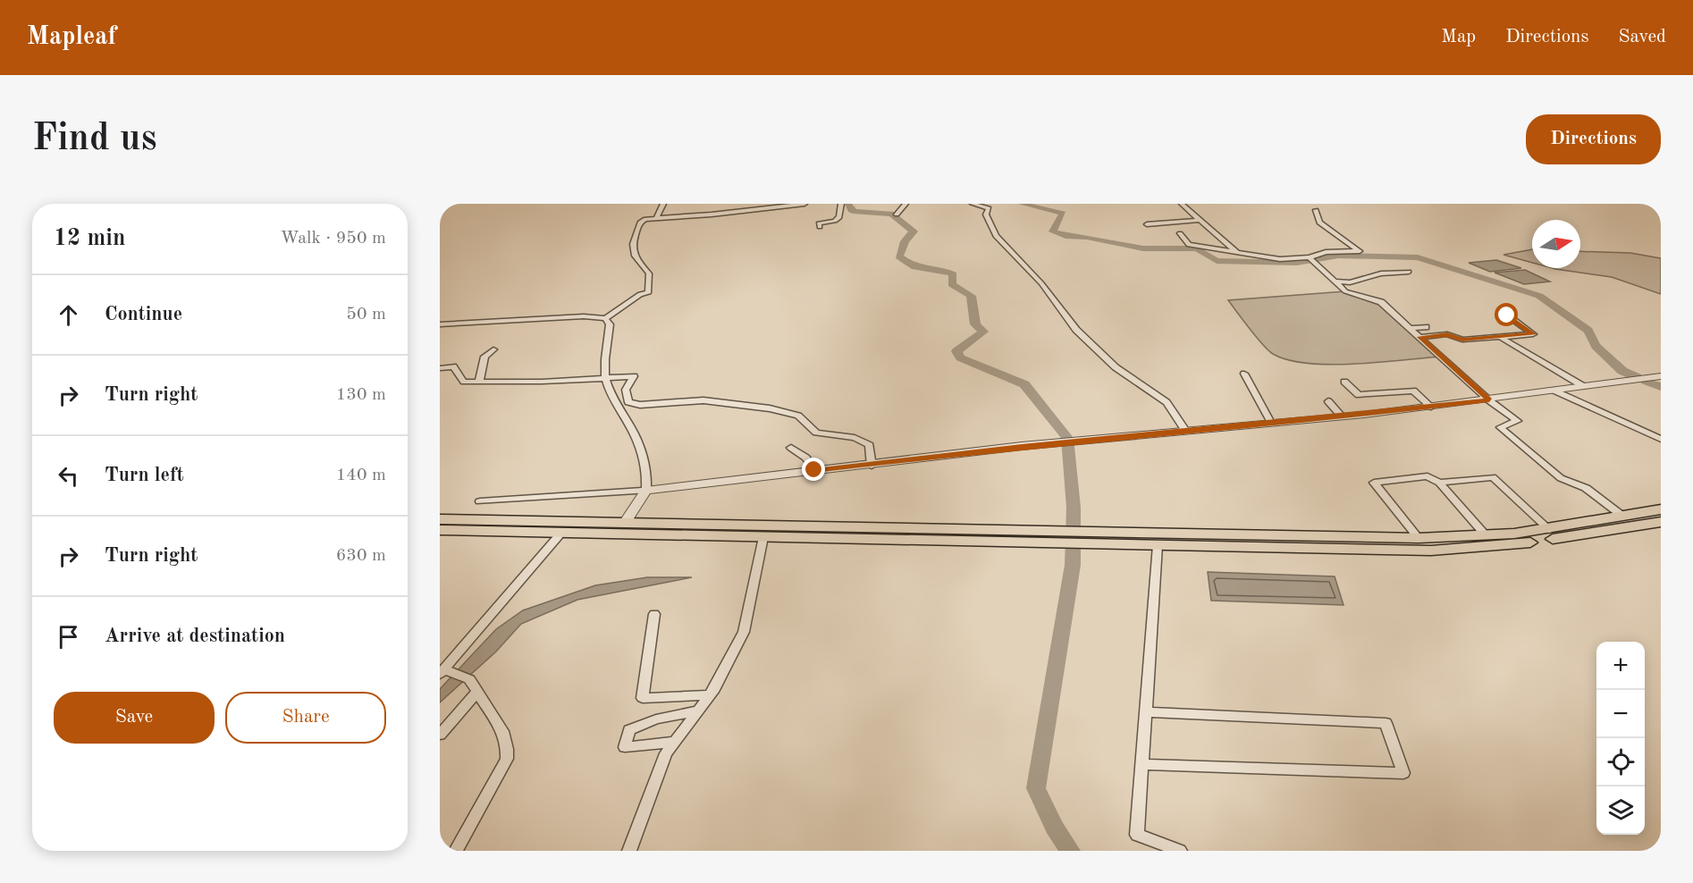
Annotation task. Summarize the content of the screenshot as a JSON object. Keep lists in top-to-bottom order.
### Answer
{
  "north": "right",
  "page": {
    "header": "Mapleaf",
    "nav": ["Map", "Directions", "Saved"],
    "buttons": [
      "Directions",
      ["Save", "Share"]
    ],
    "title": "Find us",
    "heading": ["12 min", "Walk · 950 m"],
    "list": [
      ["Continue", "50 m"],
      ["Turn right", "130 m"],
      ["Turn left", "140 m"],
      ["Turn right", "630 m"],
      "Arrive at destination"
    ],
    "map_buttons": ["+", "−"]
  }
}
